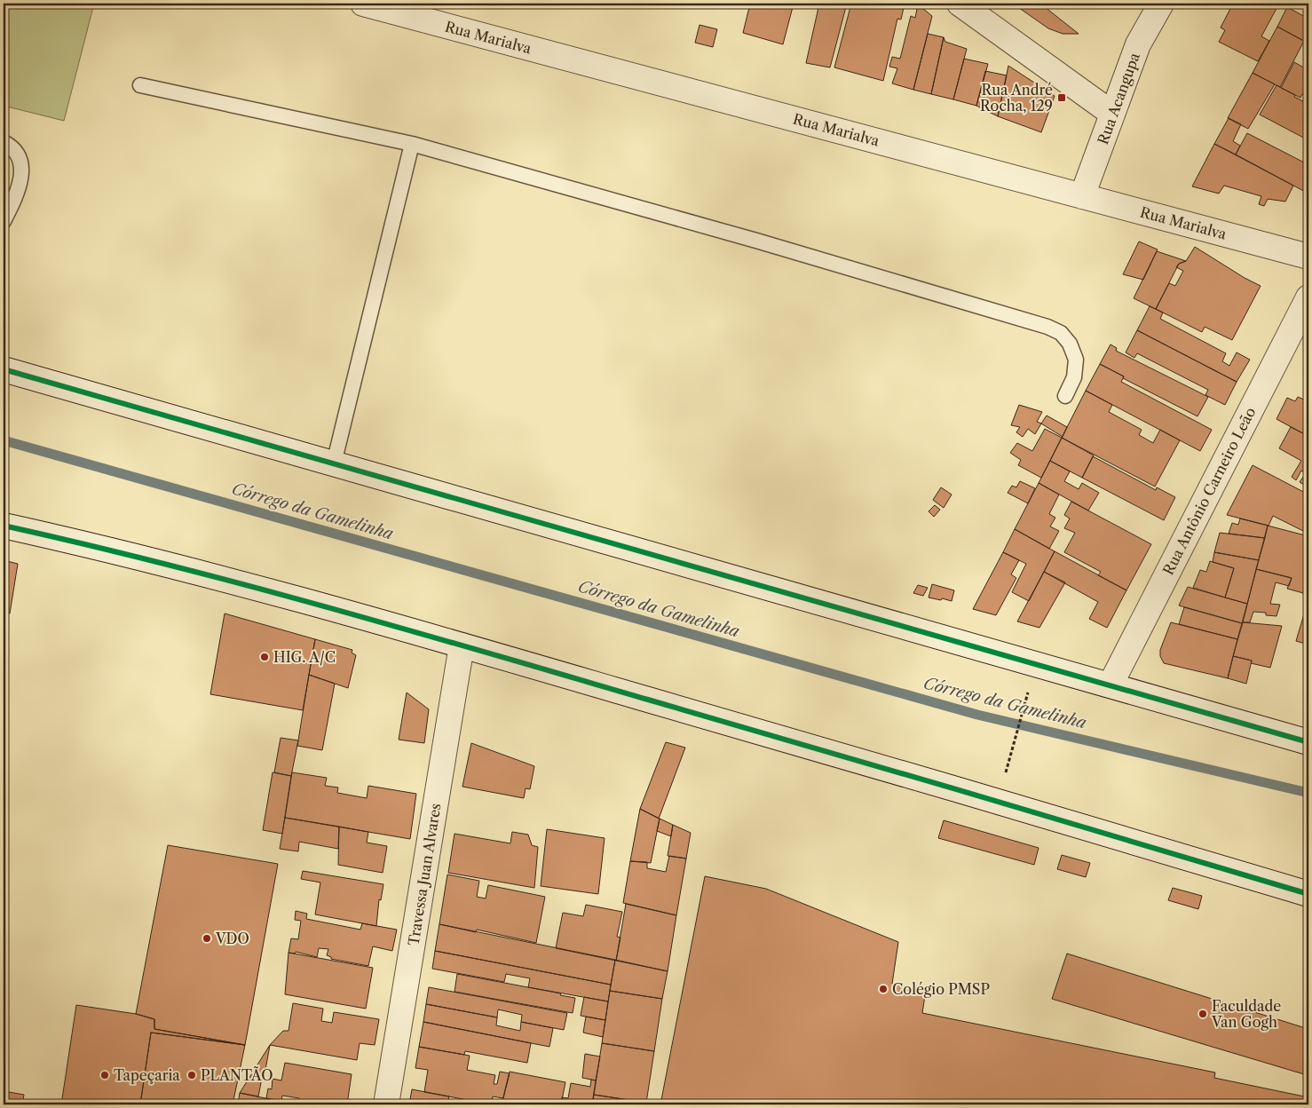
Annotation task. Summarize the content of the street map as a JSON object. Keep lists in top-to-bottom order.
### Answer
{
  "streets": {
    "main road": [
      "Rua Marialva",
      "Rua Acangupa",
      "Rua Antônio Carneiro Leão",
      "Travessa Juan Alvares"
    ]
  },
  "crossings": [
    ["Rua Marialva", "Rua Acangupa"]
  ],
  "water": ["Córrego da Gamelinha"],
  "places": {
    "transit": ["Rua André Rocha, 129"],
    "other": [
      "HIG. A/C",
      "VDO",
      "Colégio PMSP",
      "Faculdade Van Gogh",
      "Tapeçaria",
      "PLANTÃO"
    ]
  }
}
